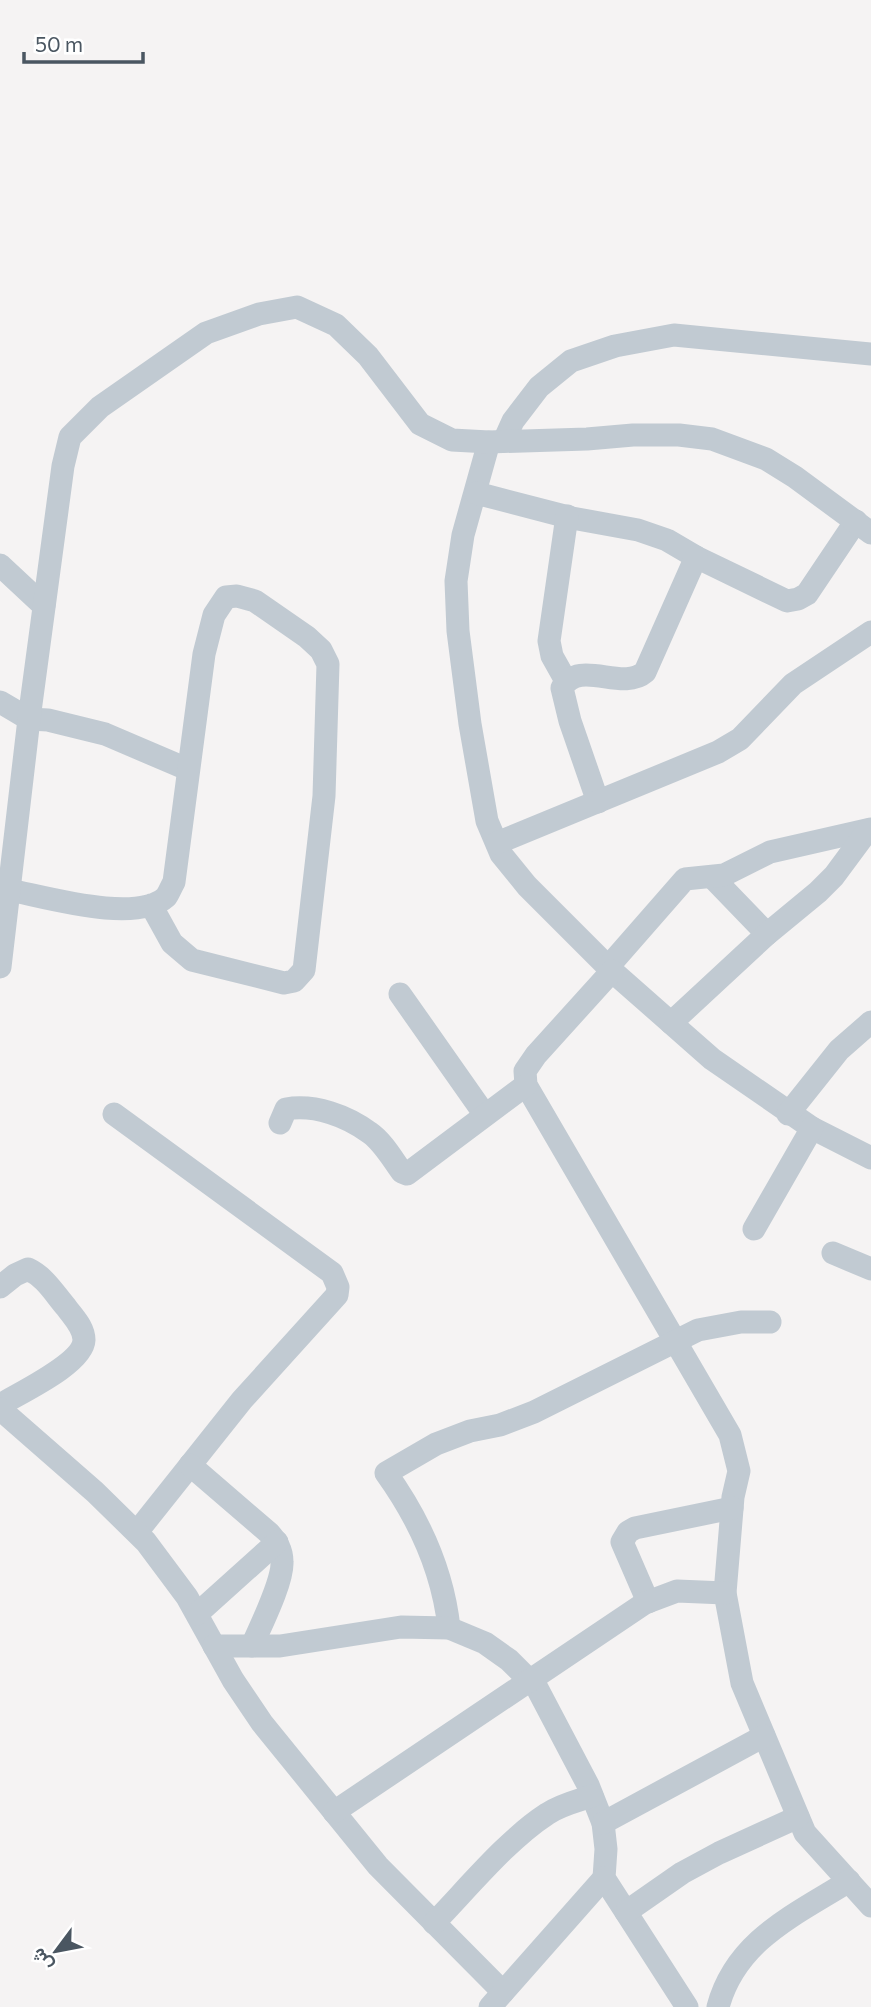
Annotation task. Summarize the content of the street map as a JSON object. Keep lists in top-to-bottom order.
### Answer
{
  "scale_bar": "50 m",
  "north": "bottom left"
}
